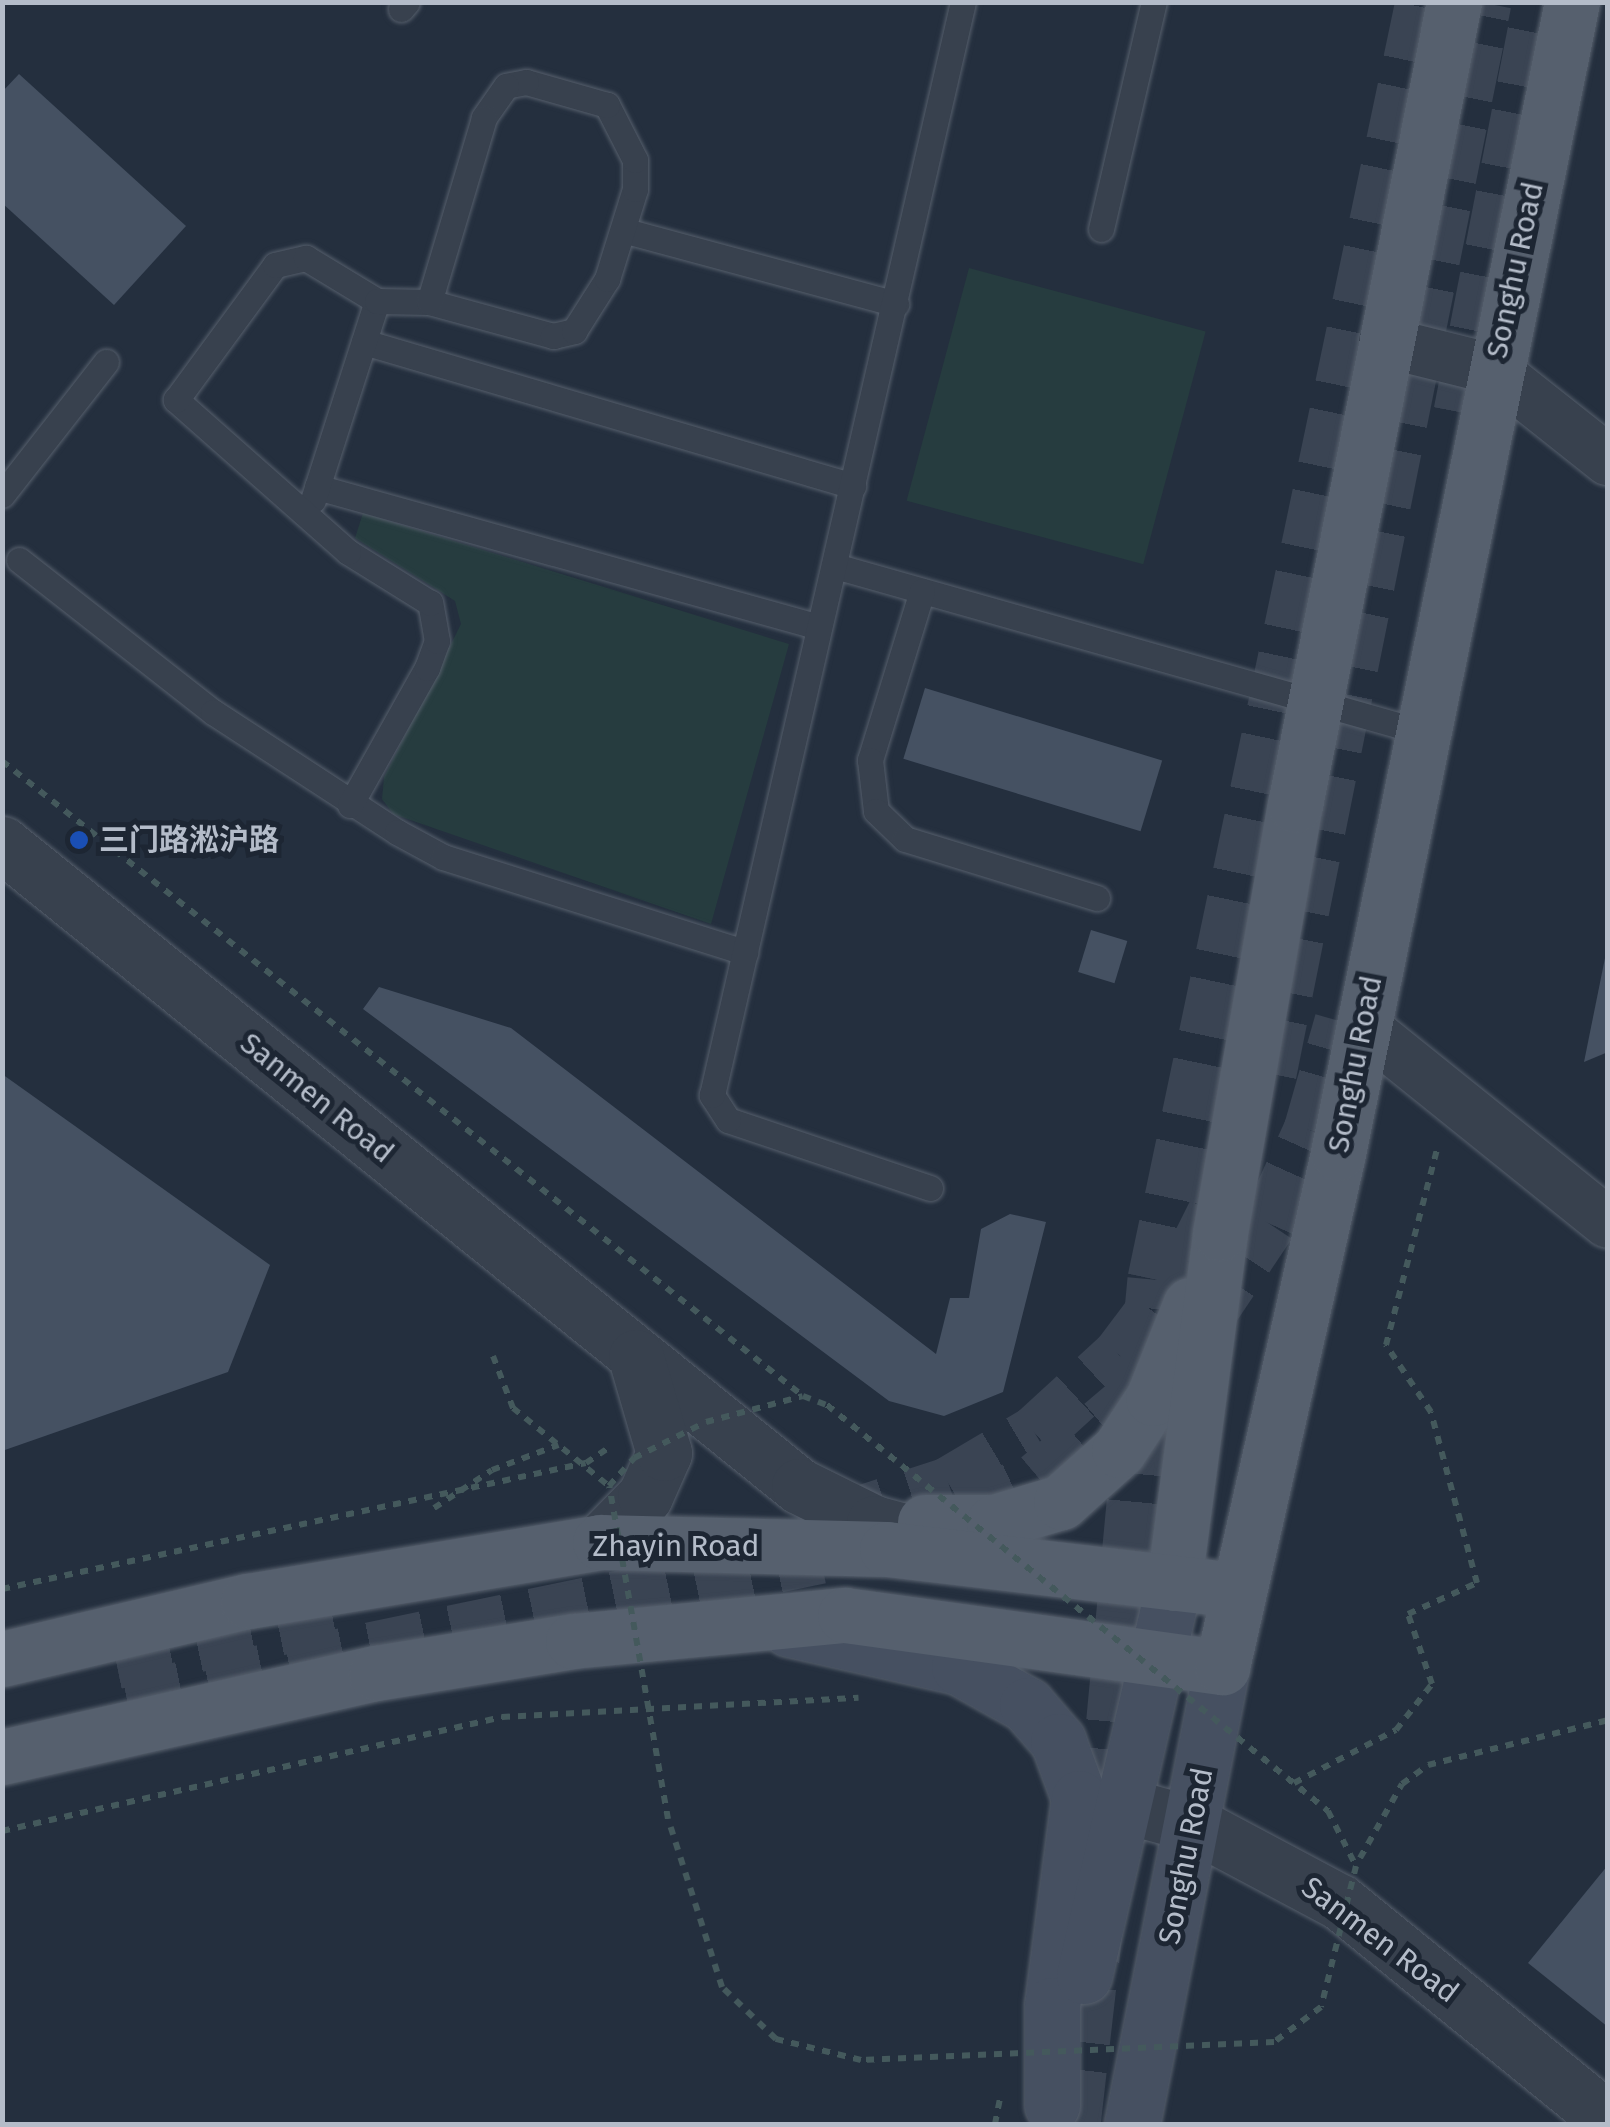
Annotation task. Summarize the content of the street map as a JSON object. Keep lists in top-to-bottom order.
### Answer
{
  "streets": {
    "main road": ["Songhu Road", "Zhayin Road"],
    "street": ["Sanmen Road"]
  },
  "crossings": [
    ["Songhu Road", "Sanmen Road"],
    ["Songhu Road", "Zhayin Road"],
    ["Sanmen Road", "Zhayin Road"]
  ],
  "places": ["三门路淞沪路"]
}
